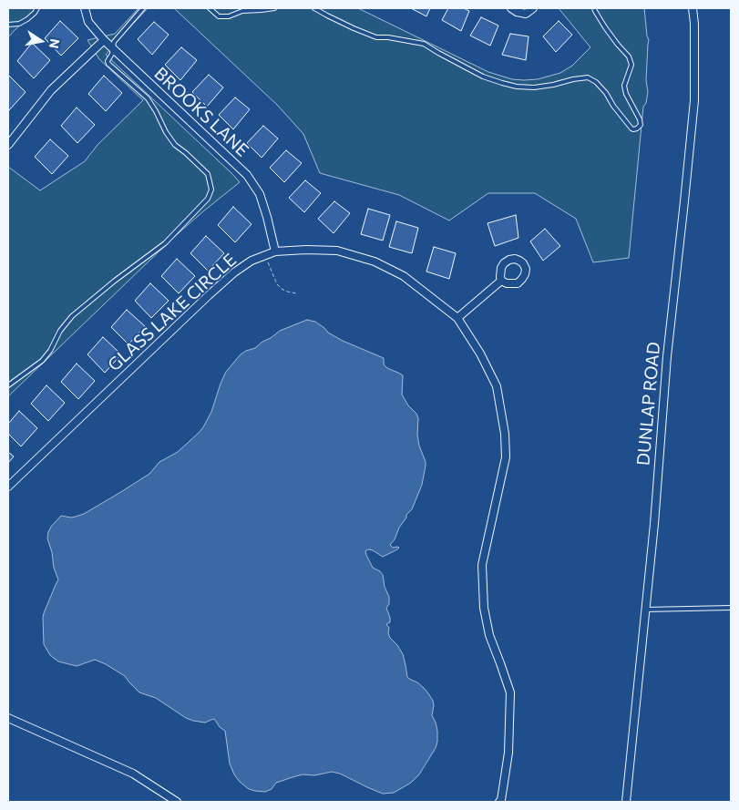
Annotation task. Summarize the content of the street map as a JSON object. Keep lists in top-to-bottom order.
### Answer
{
  "streets": {
    "street": ["BROOKS LANE", "GLASS LAKE CIRCLE", "DUNLAP ROAD"]
  },
  "crossings": [
    ["BROOKS LANE", "GLASS LAKE CIRCLE"]
  ],
  "north": "right"
}
